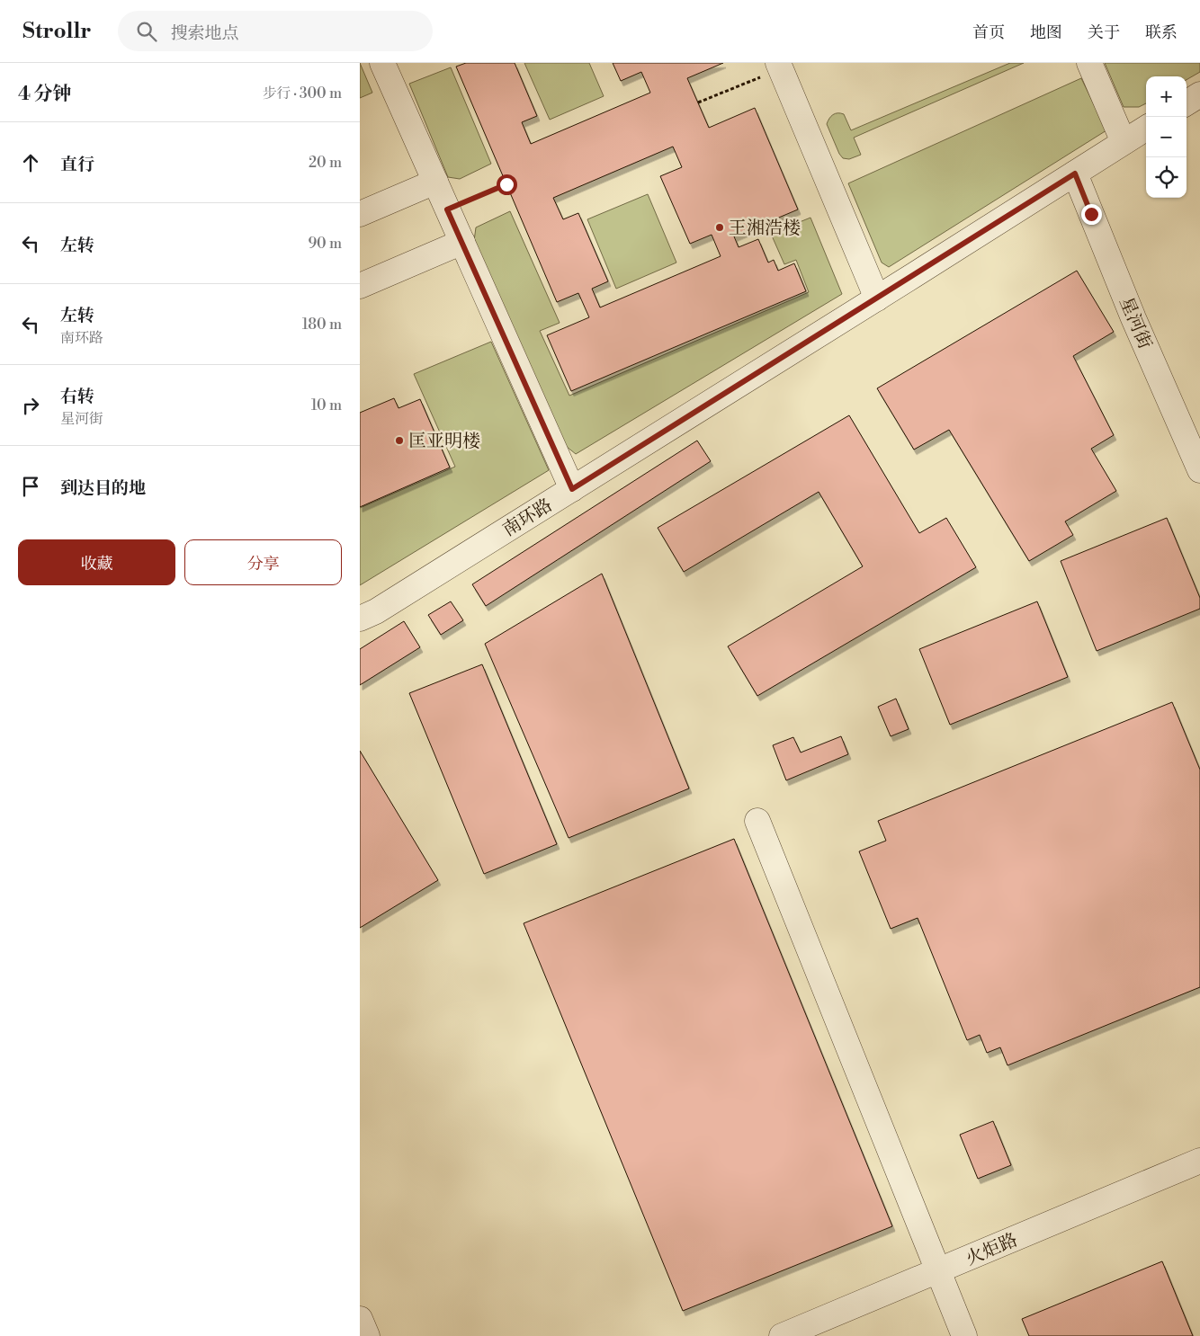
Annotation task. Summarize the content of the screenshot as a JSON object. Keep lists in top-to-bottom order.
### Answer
{
  "streets": {
    "street": ["星河街", "南环路", "火炬路"]
  },
  "crossings": [
    ["星河街", "南环路"]
  ],
  "places": ["王湘浩楼", "匡亚明楼"],
  "page": {
    "header": "Strollr",
    "search": "搜索地点",
    "nav": [
      "首页",
      "地图",
      "关于",
      "联系"
    ],
    "heading": ["4 分钟", "步行 · 300 m"],
    "map_buttons": ["+", "−"],
    "list": [
      ["直行", "20 m"],
      ["左转", "90 m"],
      ["左转", "南环路", "180 m"],
      ["右转", "星河街", "10 m"],
      "到达目的地"
    ],
    "buttons": ["收藏", "分享"]
  }
}
